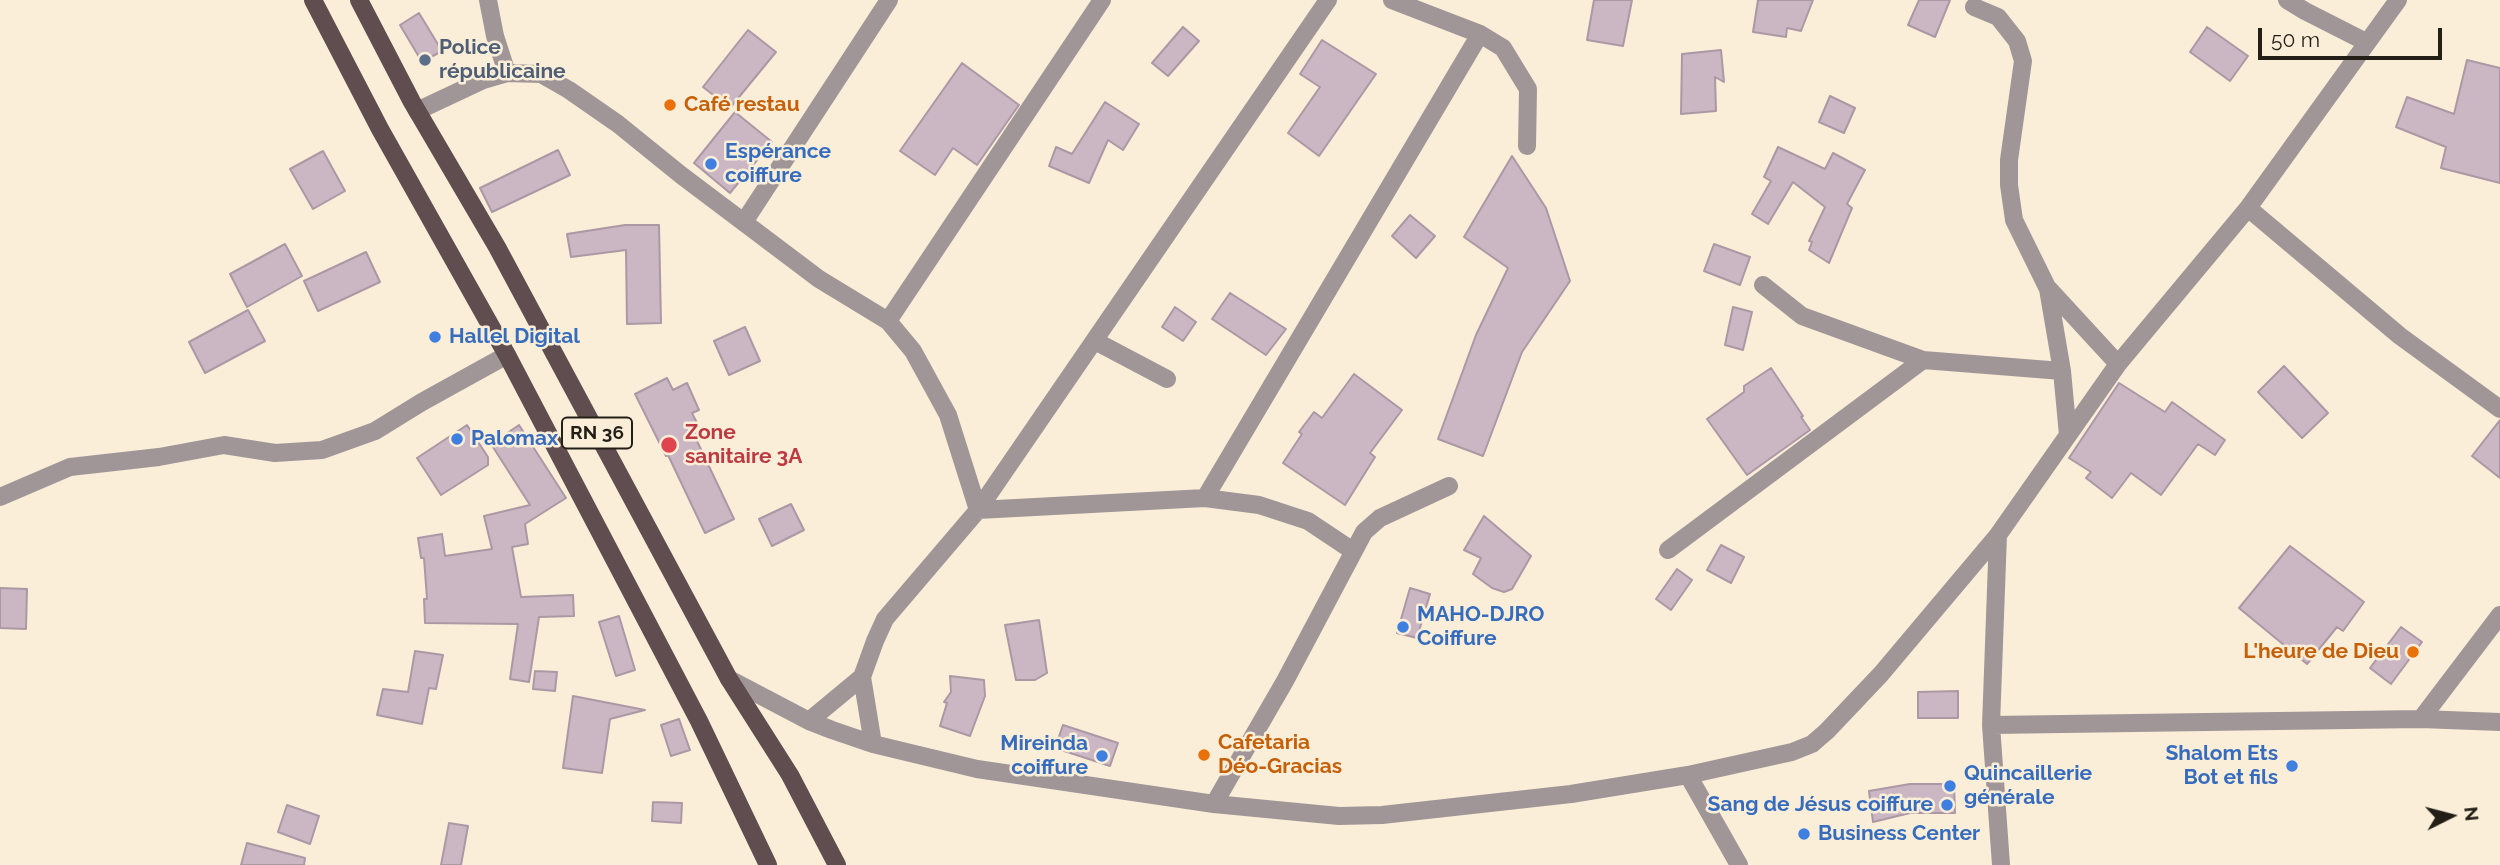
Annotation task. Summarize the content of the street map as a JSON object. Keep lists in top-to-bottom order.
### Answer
{
  "streets": {
    "main road": ["RN 36"]
  },
  "places": [
    "Police républicaine",
    "Café restau",
    "Espérance coiffure",
    "Hallel Digital",
    "Palomax",
    "Zone sanitaire 3A",
    "MAHO-DJRO Coiffure",
    "L'heure de Dieu",
    "Cafetaria Déo-Gracias",
    "Mireinda coiffure",
    "Shalom Ets Bot et fils",
    "Quincaillerie générale",
    "Sang de Jésus coiffure",
    "Business Center"
  ],
  "scale_bar": "50 m",
  "north": "right"
}
